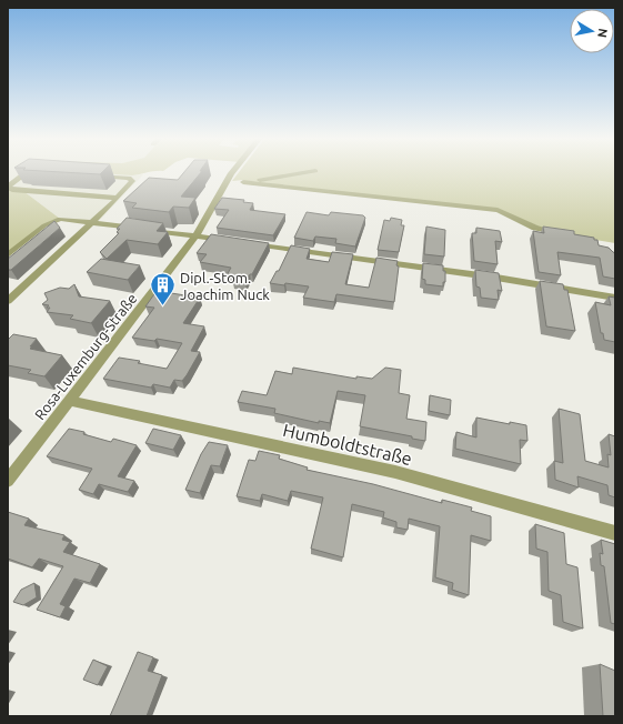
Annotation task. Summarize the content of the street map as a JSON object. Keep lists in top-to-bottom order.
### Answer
{
  "streets": {
    "street": ["Rosa-Luxemburg-Straße", "Humboldtstraße"]
  },
  "crossings": [
    ["Rosa-Luxemburg-Straße", "Humboldtstraße"]
  ],
  "places": {
    "building": ["Dipl.-Stom. Joachim Nuck"]
  },
  "north": "right"
}
